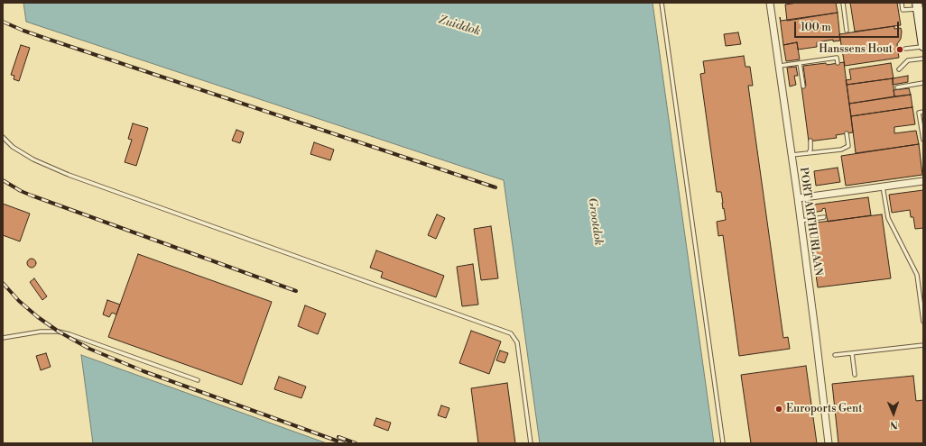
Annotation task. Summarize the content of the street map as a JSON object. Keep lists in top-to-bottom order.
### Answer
{
  "streets": {
    "street": ["PORT ARTHURLAAN"]
  },
  "water": ["Zuiddok", "Grootdok"],
  "places": ["Hanssens Hout", "Euroports Gent"],
  "scale_bar": "100 m",
  "north": "bottom"
}
